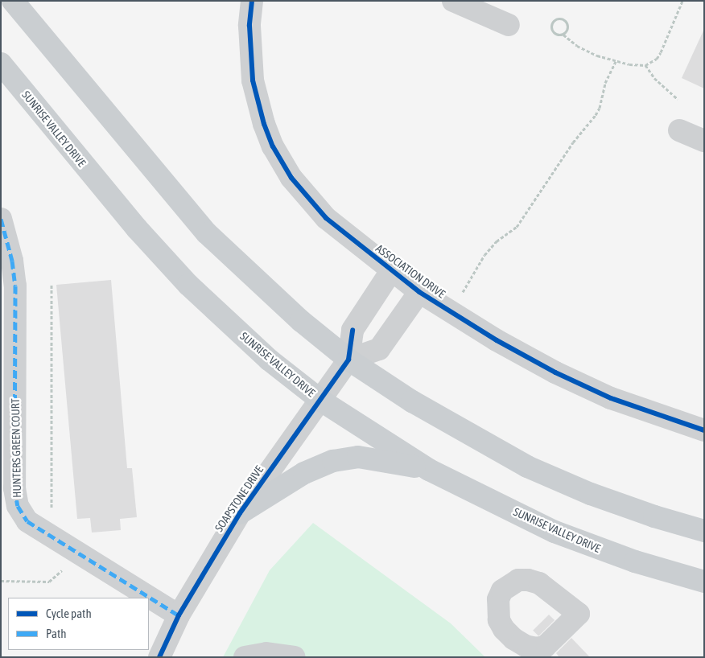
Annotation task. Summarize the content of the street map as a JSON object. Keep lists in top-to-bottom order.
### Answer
{
  "streets": {
    "main road": ["SUNRISE VALLEY DRIVE"],
    "street": ["ASSOCIATION DRIVE", "HUNTERS GREEN COURT", "SOAPSTONE DRIVE"]
  },
  "crossings": [
    ["SUNRISE VALLEY DRIVE", "SOAPSTONE DRIVE"],
    ["ASSOCIATION DRIVE", "SOAPSTONE DRIVE"],
    ["HUNTERS GREEN COURT", "SOAPSTONE DRIVE"]
  ],
  "legend": ["Cycle path", "Path"]
}
